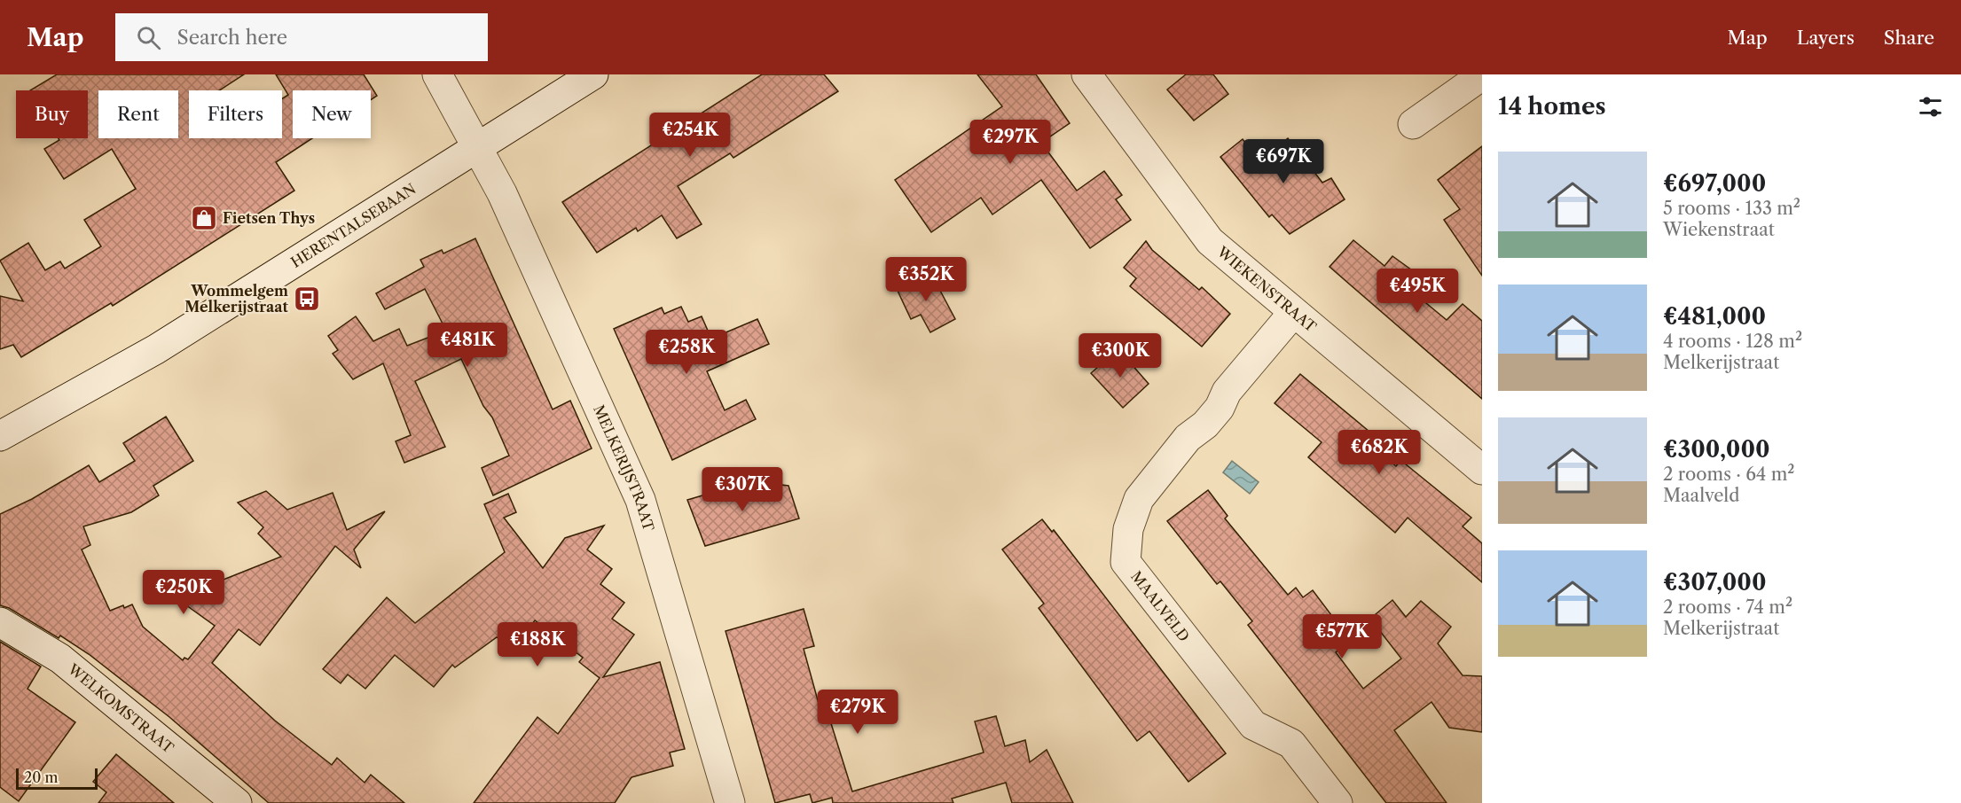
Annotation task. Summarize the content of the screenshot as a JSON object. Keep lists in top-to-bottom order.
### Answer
{
  "streets": {
    "street": [
      "HERENTALSEBAAN",
      "WIEKENSTRAAT",
      "MELKERIJSTRAAT",
      "MAALVELD",
      "WELKOMSTRAAT"
    ]
  },
  "crossings": [
    ["HERENTALSEBAAN", "MELKERIJSTRAAT"],
    ["WIEKENSTRAAT", "MAALVELD"]
  ],
  "places": {
    "shop": ["Fietsen Thys"],
    "bus stop": ["Wommelgem Melkerijstraat"]
  },
  "scale_bar": "20 m",
  "page": {
    "header": "Map",
    "search": "Search here",
    "nav": ["Map", "Layers", "Share"],
    "heading": "14 homes",
    "chip": [
      "Buy",
      "Rent",
      "Filters",
      "New"
    ],
    "price": [
      "€254K",
      "€297K",
      "€697K",
      "€352K",
      "€495K",
      "€481K",
      "€258K",
      "€300K",
      "€682K",
      "€307K",
      "€250K",
      "€577K",
      "€188K",
      "€279K"
    ],
    "list": [
      {
        "name": "€697,000",
        "note": "5 rooms · 133 m² · Wiekenstraat"
      },
      {
        "name": "€481,000",
        "note": "4 rooms · 128 m² · Melkerijstraat"
      },
      {
        "name": "€300,000",
        "note": "2 rooms · 64 m² · Maalveld"
      },
      {
        "name": "€307,000",
        "note": "2 rooms · 74 m² · Melkerijstraat"
      }
    ],
    "scale": "20 m"
  }
}
